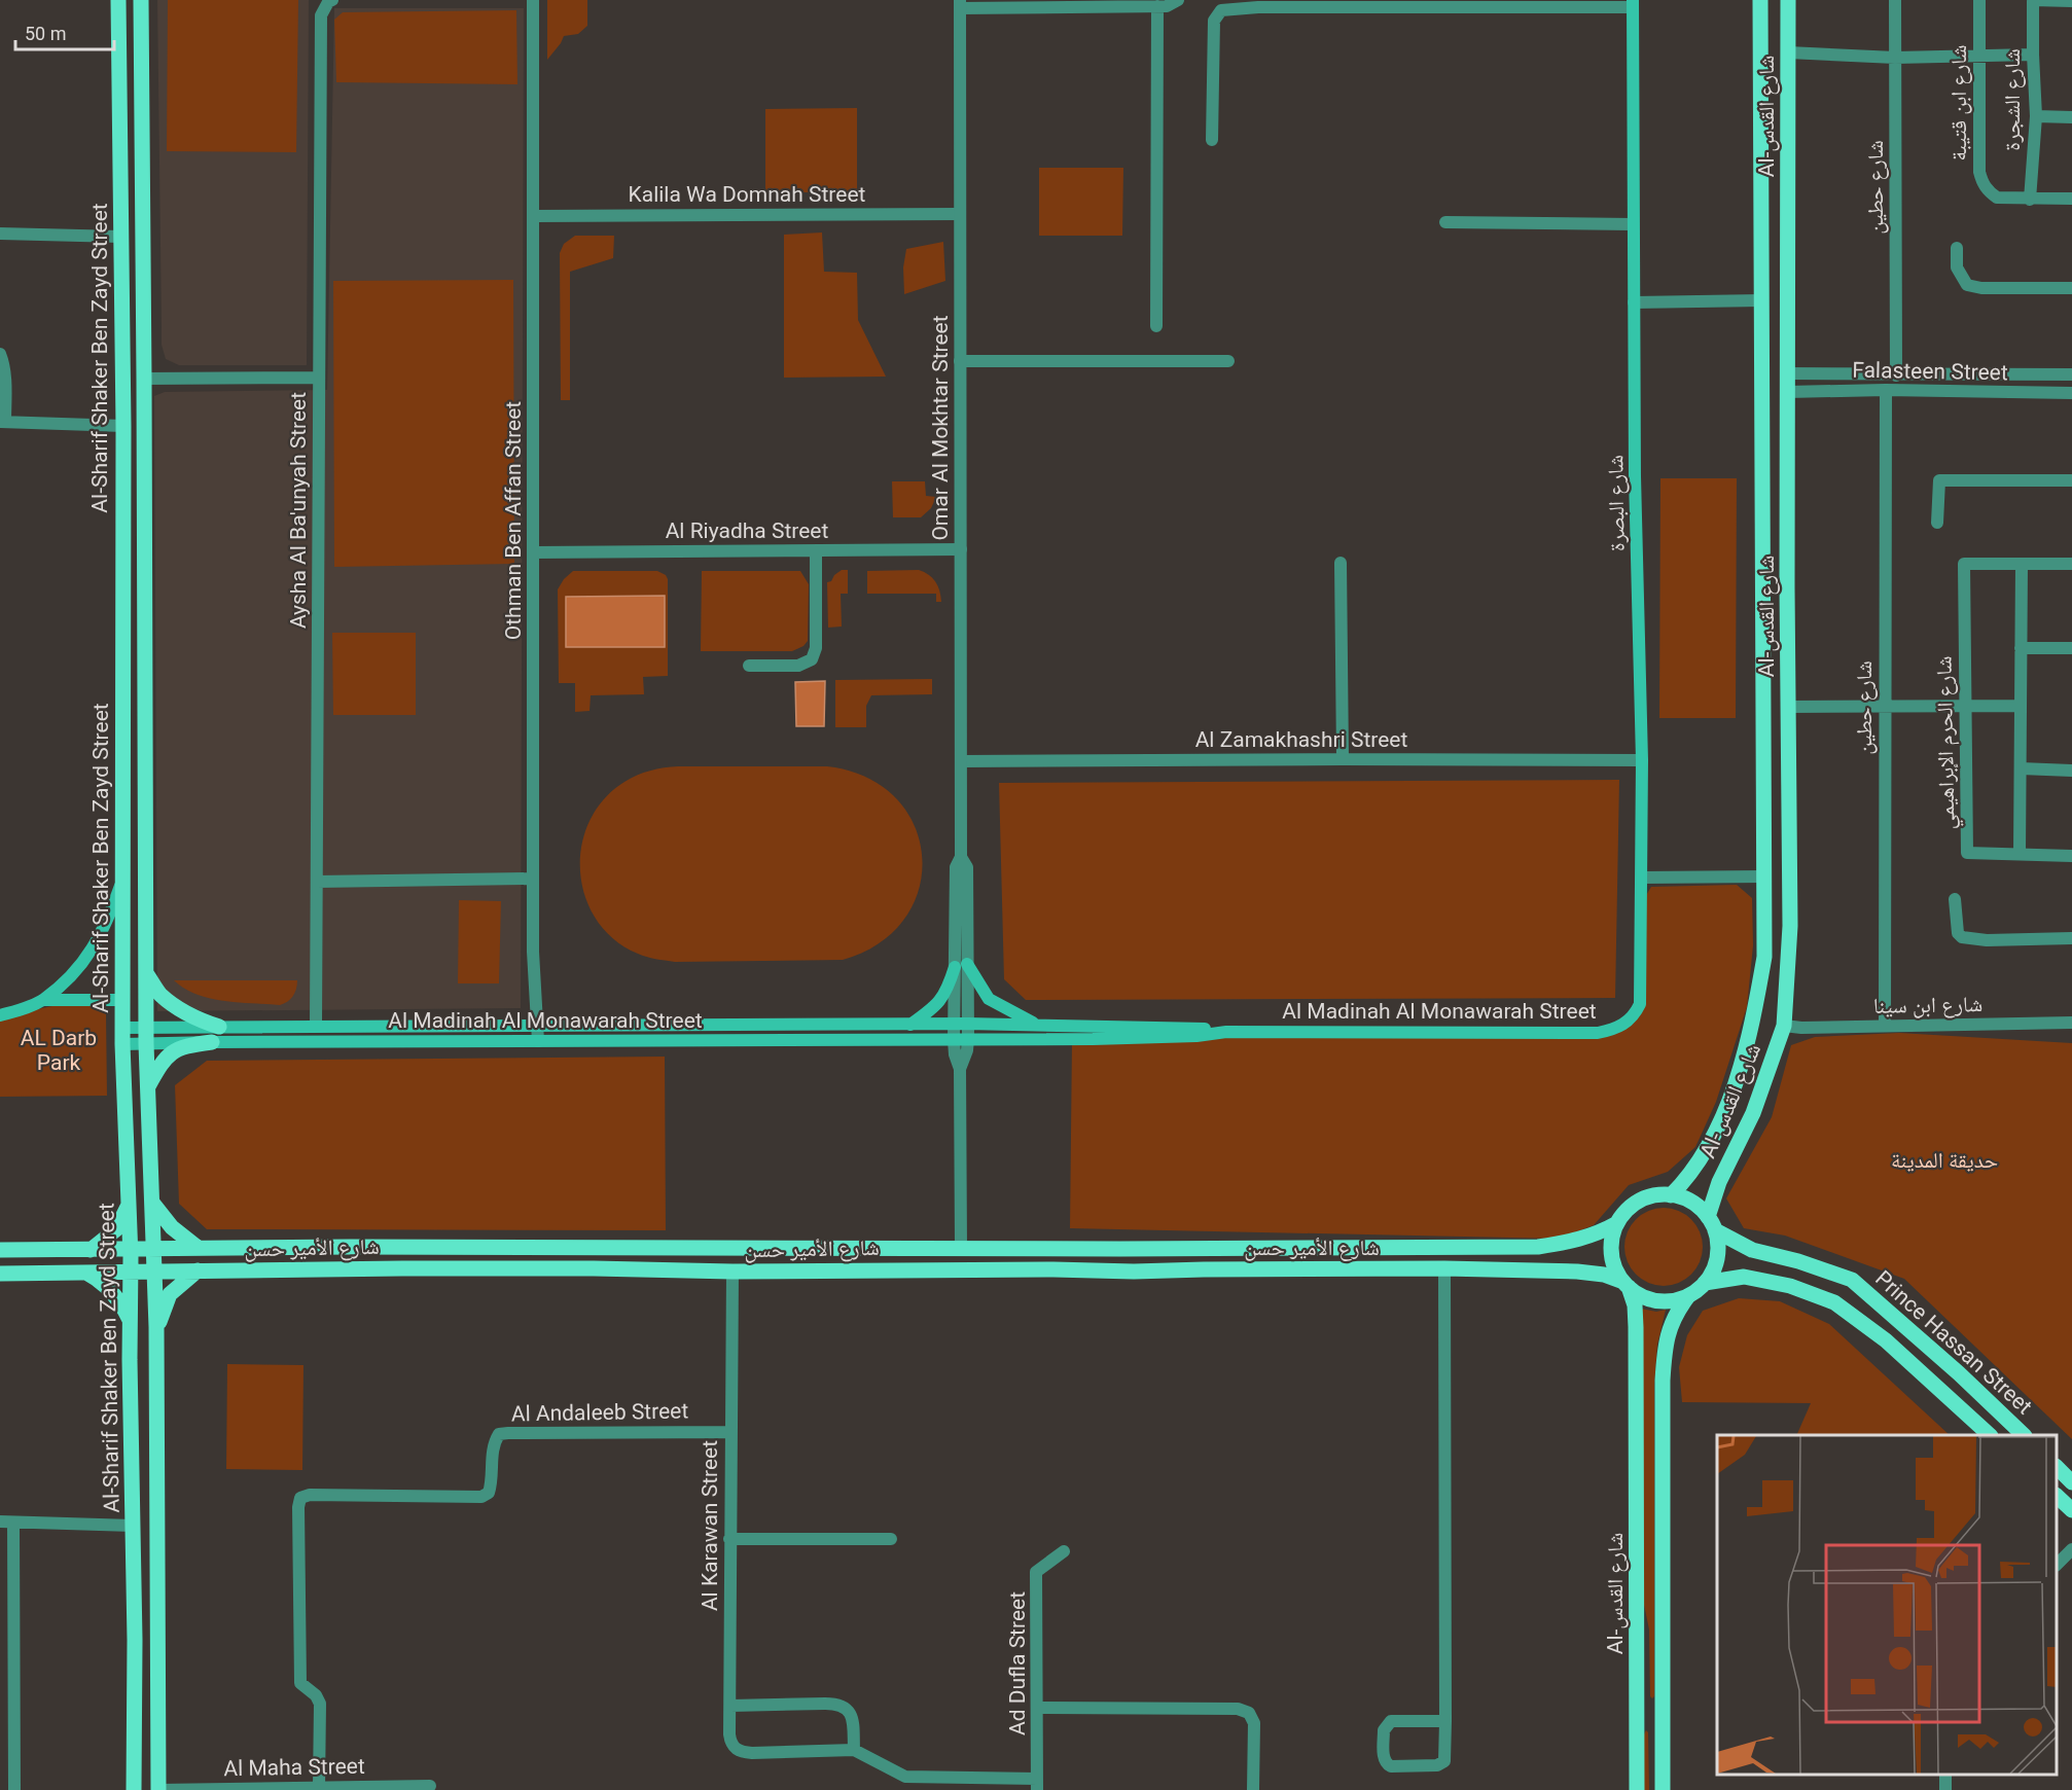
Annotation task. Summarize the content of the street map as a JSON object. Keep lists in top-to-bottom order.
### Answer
{
  "streets": {
    "main road": [
      "Al-شارع القدس",
      "Al-Sharif Shaker Ben Zayd Street",
      "شارع البصرة",
      "Al Madinah Al Monawarah Street",
      "شارع الأمير حسن",
      "Prince Hassan Street"
    ],
    "street": [
      "شارع الشجرة",
      "شارع ابن قتيبة",
      "شارع حطين",
      "Kalila Wa Domnah Street",
      "Falasteen Street",
      "Omar Al Mokhtar Street",
      "Aysha Al Ba'unyah Street",
      "Othman Ben Affan Street",
      "Al Riyadha Street",
      "Al Zamakhashri Street",
      "شارع الحرم الإبراهيمي",
      "شارع ابن سينا",
      "Al Andaleeb Street",
      "Al Karawan Street",
      "Ad Dufla Street",
      "Al Maha Street"
    ]
  },
  "crossings": [
    ["شارع الشجرة", "شارع ابن قتيبة"],
    ["Al-شارع القدس", "Falasteen Street"],
    ["Al-شارع القدس", "شارع ابن سينا"],
    ["Al-شارع القدس", "شارع الأمير حسن"],
    ["Al-شارع القدس", "Prince Hassan Street"],
    ["شارع حطين", "Falasteen Street"],
    ["شارع حطين", "شارع ابن سينا"],
    ["Kalila Wa Domnah Street", "Omar Al Mokhtar Street"],
    ["Kalila Wa Domnah Street", "Othman Ben Affan Street"],
    ["Al-Sharif Shaker Ben Zayd Street", "Al Madinah Al Monawarah Street"],
    ["Al-Sharif Shaker Ben Zayd Street", "شارع الأمير حسن"],
    ["Al-Sharif Shaker Ben Zayd Street", "Al Maha Street"],
    ["Omar Al Mokhtar Street", "Al Riyadha Street"],
    ["Omar Al Mokhtar Street", "Al Zamakhashri Street"],
    ["شارع البصرة", "Al Zamakhashri Street"],
    ["شارع البصرة", "Al Madinah Al Monawarah Street"],
    ["Aysha Al Ba'unyah Street", "Al Madinah Al Monawarah Street"],
    ["Othman Ben Affan Street", "Al Riyadha Street"],
    ["Othman Ben Affan Street", "Al Madinah Al Monawarah Street"],
    ["شارع الأمير حسن", "Prince Hassan Street"],
    ["شارع الأمير حسن", "Al Karawan Street"],
    ["Al Andaleeb Street", "Al Karawan Street"],
    ["Al Andaleeb Street", "Al Maha Street"]
  ],
  "parks": ["AL Darb Park", "حديقة المدينة"],
  "scale_bar": "50 m"
}
